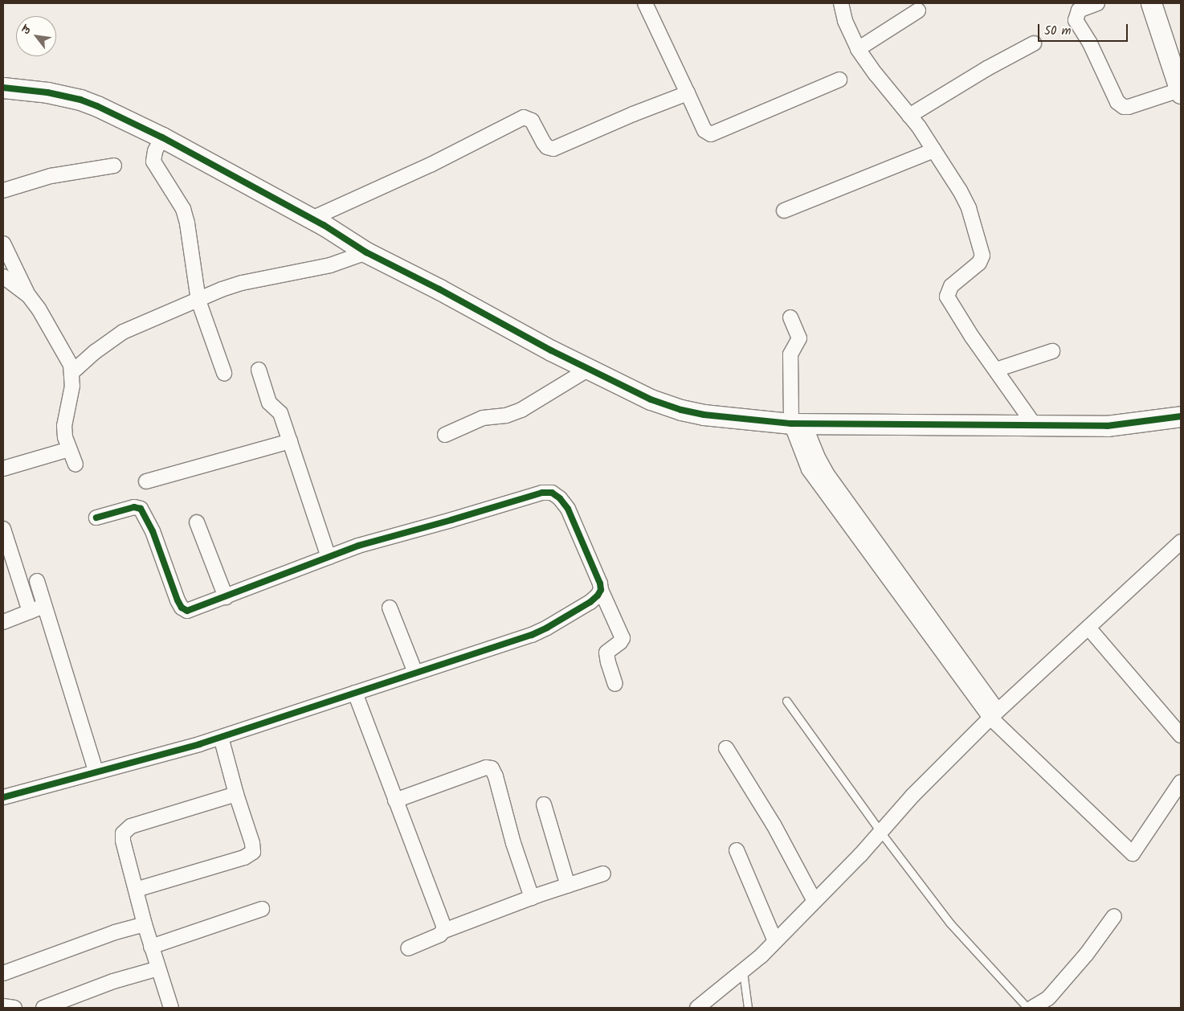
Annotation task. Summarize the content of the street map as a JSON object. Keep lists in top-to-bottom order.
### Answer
{
  "scale_bar": "50 m",
  "north": "top left"
}
